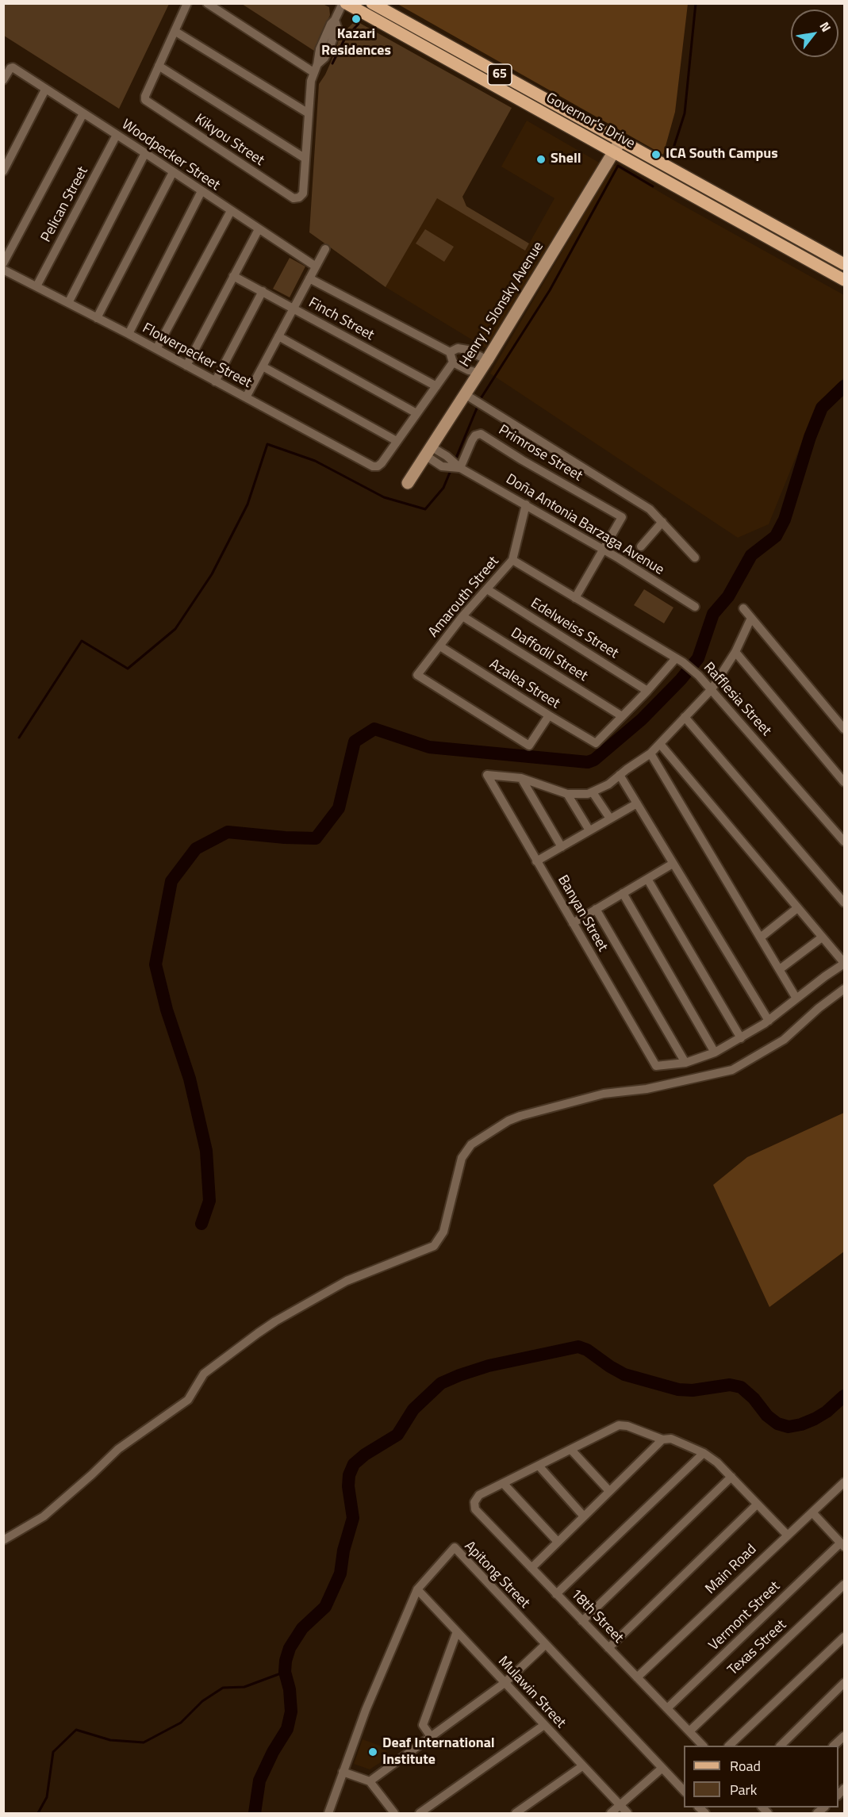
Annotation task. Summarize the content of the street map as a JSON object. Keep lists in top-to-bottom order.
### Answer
{
  "streets": {
    "main road": ["65", "Governor's Drive"],
    "street": [
      "Kikyou Street",
      "Woodpecker Street",
      "Pelican Street",
      "Henry J. Slonsky Avenue",
      "Finch Street",
      "Flowerpecker Street",
      "Primrose Street",
      "Doña Antonia Barzaga Avenue",
      "Amarouth Street",
      "Edelweiss Street",
      "Daffodil Street",
      "Azalea Street",
      "Rafflesia Street",
      "Banyan Street",
      "Main Road",
      "Apitong Street",
      "18th Street",
      "Vermont Street",
      "Texas Street",
      "Mulawin Street"
    ]
  },
  "crossings": [
    ["Governor's Drive", "Henry J. Slonsky Avenue"],
    ["Woodpecker Street", "Pelican Street"],
    ["Pelican Street", "Flowerpecker Street"],
    ["Henry J. Slonsky Avenue", "Doña Antonia Barzaga Avenue"],
    ["Primrose Street", "Doña Antonia Barzaga Avenue"],
    ["Doña Antonia Barzaga Avenue", "Amarouth Street"],
    ["Amarouth Street", "Edelweiss Street"],
    ["Amarouth Street", "Daffodil Street"],
    ["Amarouth Street", "Azalea Street"],
    ["Amarouth Street", "Rafflesia Street"],
    ["Daffodil Street", "Azalea Street"],
    ["Main Road", "18th Street"],
    ["Apitong Street", "Mulawin Street"],
    ["18th Street", "Vermont Street"],
    ["18th Street", "Texas Street"]
  ],
  "places": [
    "Kazari Residences",
    "ICA South Campus",
    "Shell",
    "Deaf International Institute"
  ],
  "legend": ["Road", "Park"],
  "north": "top right"
}
